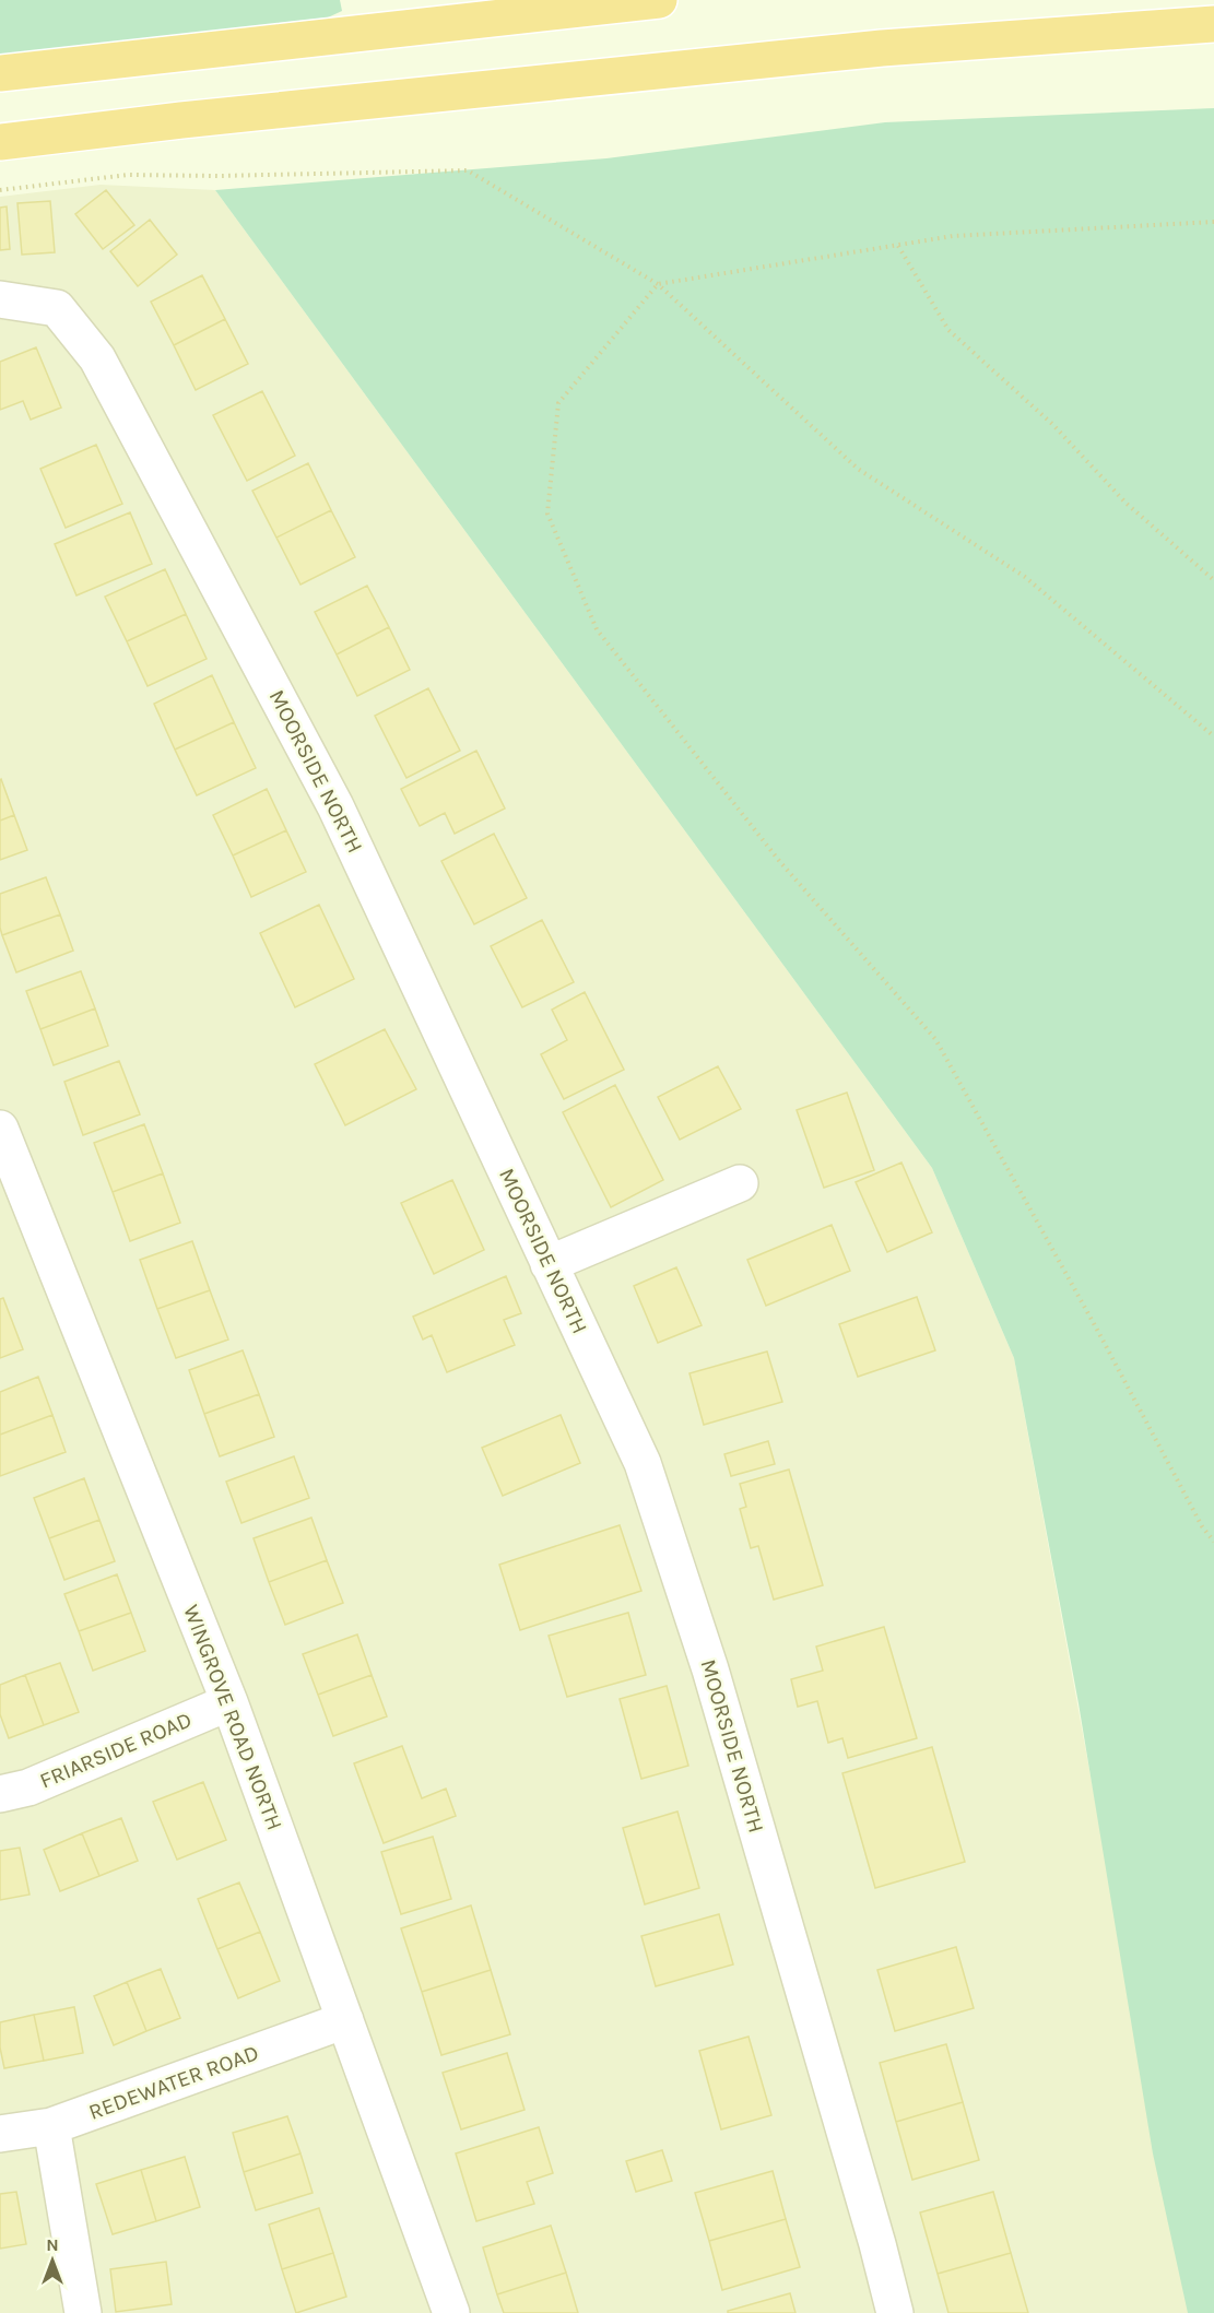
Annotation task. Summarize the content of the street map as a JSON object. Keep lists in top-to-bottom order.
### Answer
{
  "streets": {
    "street": [
      "MOORSIDE NORTH",
      "WINGROVE ROAD NORTH",
      "FRIARSIDE ROAD",
      "REDEWATER ROAD"
    ]
  },
  "crossings": [
    ["WINGROVE ROAD NORTH", "FRIARSIDE ROAD"],
    ["WINGROVE ROAD NORTH", "REDEWATER ROAD"]
  ],
  "north": "top"
}
